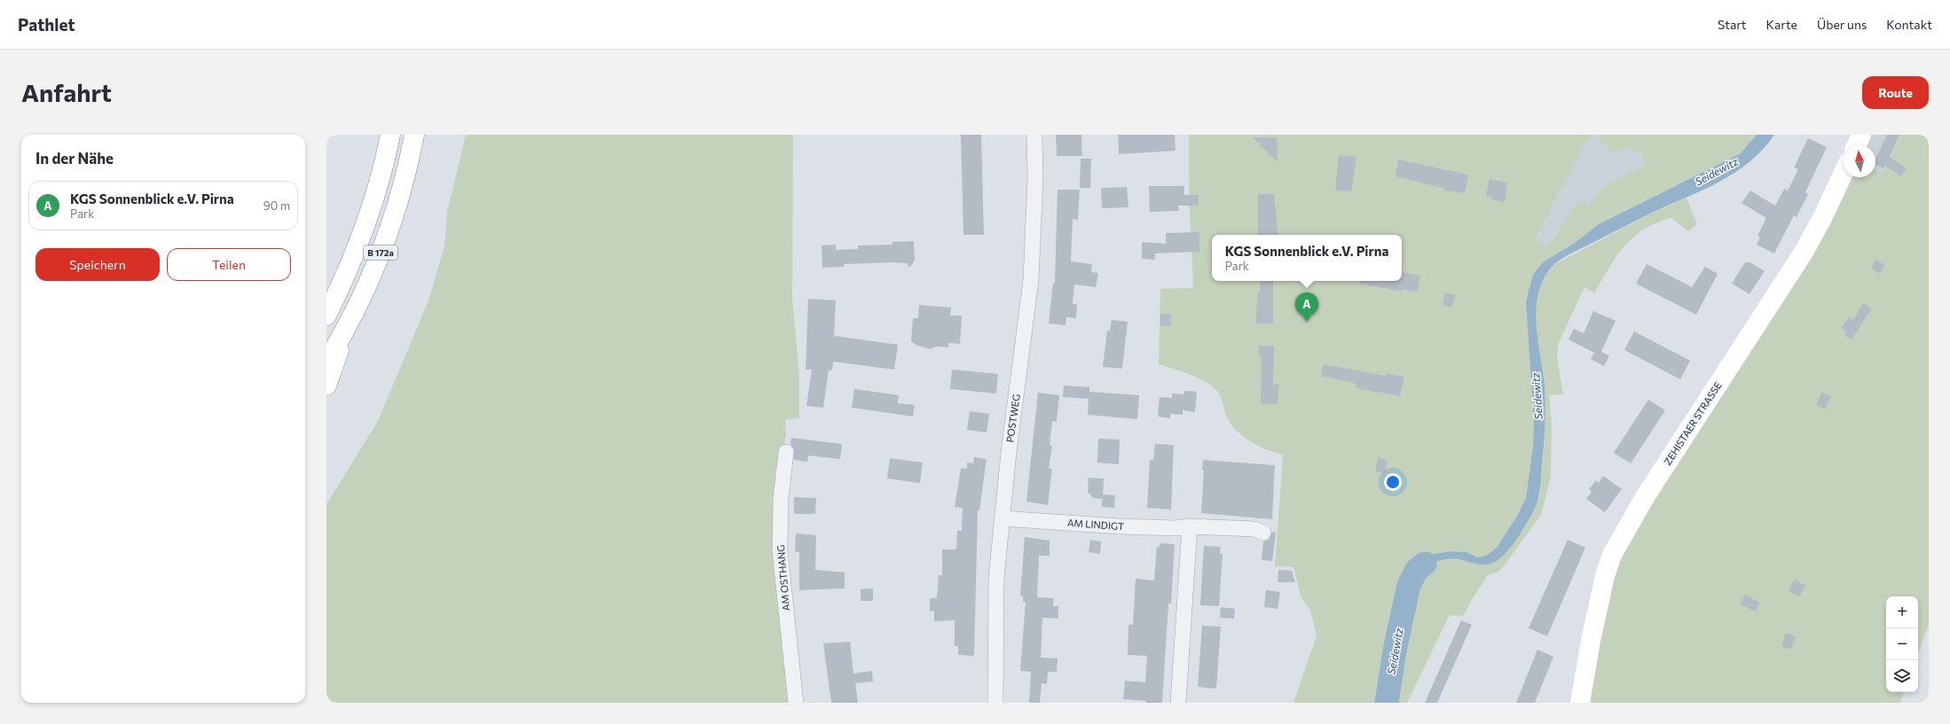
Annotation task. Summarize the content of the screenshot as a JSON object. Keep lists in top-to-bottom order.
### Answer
{
  "streets": {
    "main road": ["B 172a", "ZEHISTAER STRASSE"],
    "street": ["POSTWEG", "AM LINDIGT", "AM OSTHANG"]
  },
  "crossings": [
    ["POSTWEG", "AM LINDIGT"]
  ],
  "water": ["Seidewitz"],
  "north": "top",
  "page": {
    "header": "Pathlet",
    "nav": [
      "Start",
      "Karte",
      "Über uns",
      "Kontakt"
    ],
    "buttons": [
      "Route",
      ["Speichern", "Teilen"]
    ],
    "title": "Anfahrt",
    "heading": "In der Nähe",
    "list": [
      {
        "mark": "A",
        "name": "KGS Sonnenblick e.V. Pirna",
        "note": "Park",
        "value": "90 m"
      }
    ],
    "popup": ["KGS Sonnenblick e.V. Pirna", "Park"],
    "pins": "A",
    "map_buttons": ["+", "−"]
  }
}
